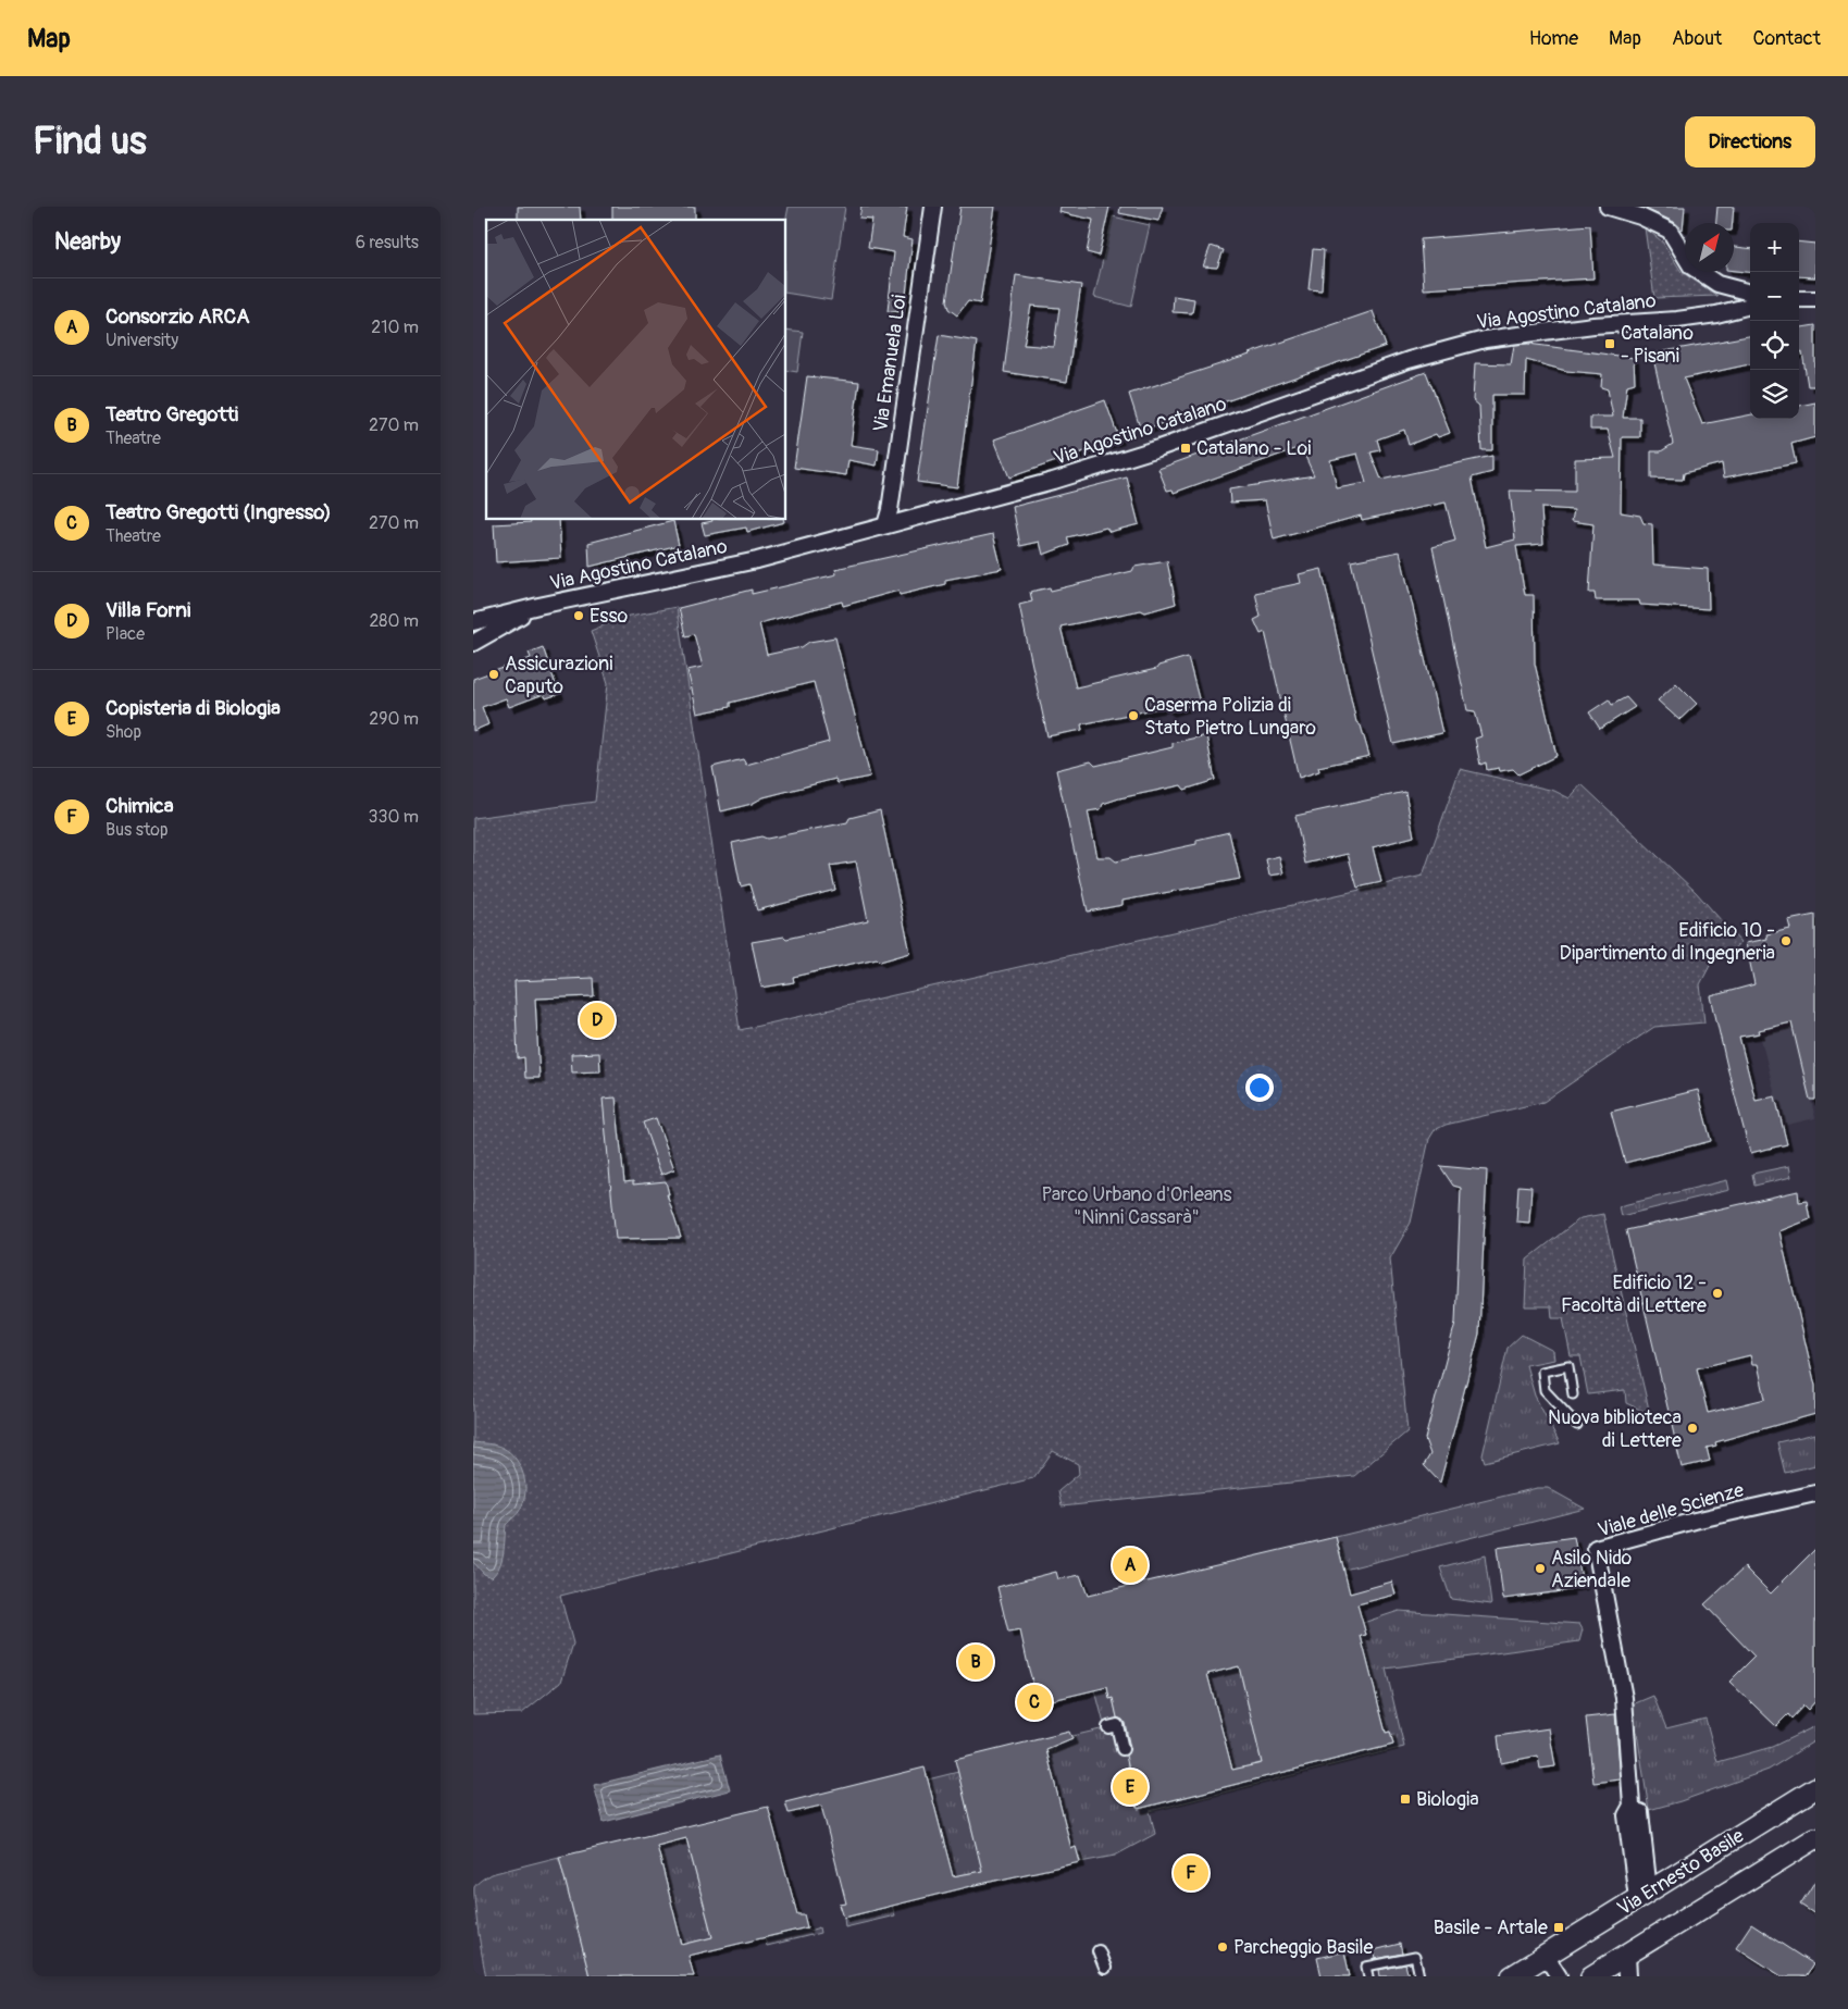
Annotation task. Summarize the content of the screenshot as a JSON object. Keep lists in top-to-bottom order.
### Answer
{
  "streets": {
    "main road": ["Via Ernesto Basile"],
    "street": ["Via Agostino Catalano", "Via Emanuela Loi", "Viale delle Scienze"]
  },
  "crossings": [
    ["Via Agostino Catalano", "Via Emanuela Loi"],
    ["Viale delle Scienze", "Via Ernesto Basile"]
  ],
  "parks": ["Parco Urbano d'Orleans \"Ninni Cassarà\""],
  "places": {
    "transit": [
      "Catalano - Pisani",
      "Catalano - Loi",
      "Biologia",
      "Basile - Artale"
    ],
    "other": [
      "Esso",
      "Assicurazioni Caputo",
      "Caserma Polizia di Stato Pietro Lungaro",
      "Edificio 10 - Dipartimento di Ingegneria",
      "Edificio 12 - Facoltà di Lettere",
      "Nuova biblioteca di Lettere",
      "Asilo Nido Aziendale",
      "Parcheggio Basile"
    ]
  },
  "north": "top right",
  "page": {
    "header": "Map",
    "nav": [
      "Home",
      "Map",
      "About",
      "Contact"
    ],
    "buttons": "Directions",
    "title": "Find us",
    "heading": ["Nearby", "6 results"],
    "map_buttons": ["+", "−"],
    "list": [
      {
        "mark": "A",
        "name": "Consorzio ARCA",
        "note": "University",
        "value": "210 m"
      },
      {
        "mark": "B",
        "name": "Teatro Gregotti",
        "note": "Theatre",
        "value": "270 m"
      },
      {
        "mark": "C",
        "name": "Teatro Gregotti (Ingresso)",
        "note": "Theatre",
        "value": "270 m"
      },
      {
        "mark": "D",
        "name": "Villa Forni",
        "note": "Place",
        "value": "280 m"
      },
      {
        "mark": "E",
        "name": "Copisteria di Biologia",
        "note": "Shop",
        "value": "290 m"
      },
      {
        "mark": "F",
        "name": "Chimica",
        "note": "Bus stop",
        "value": "330 m"
      }
    ],
    "pins": [
      "D",
      "A",
      "B",
      "C",
      "E",
      "F"
    ]
  }
}
